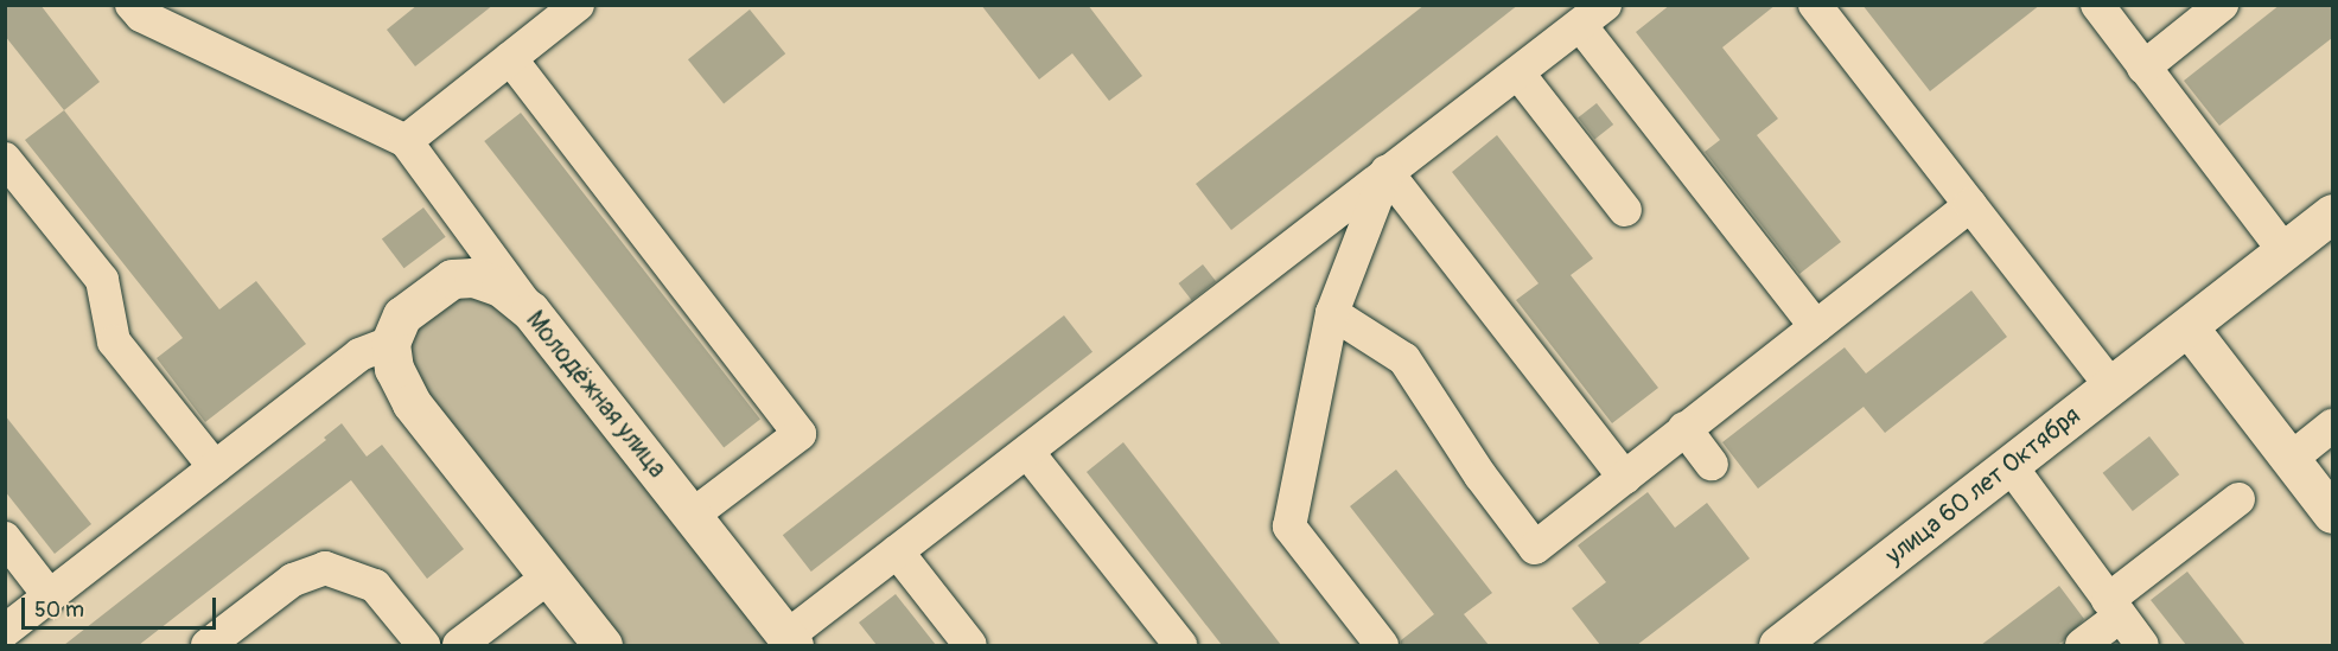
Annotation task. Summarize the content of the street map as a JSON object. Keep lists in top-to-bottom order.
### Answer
{
  "streets": {
    "main road": ["Молодёжная улица", "улица 60 лет Октября"]
  },
  "scale_bar": "50 m"
}
